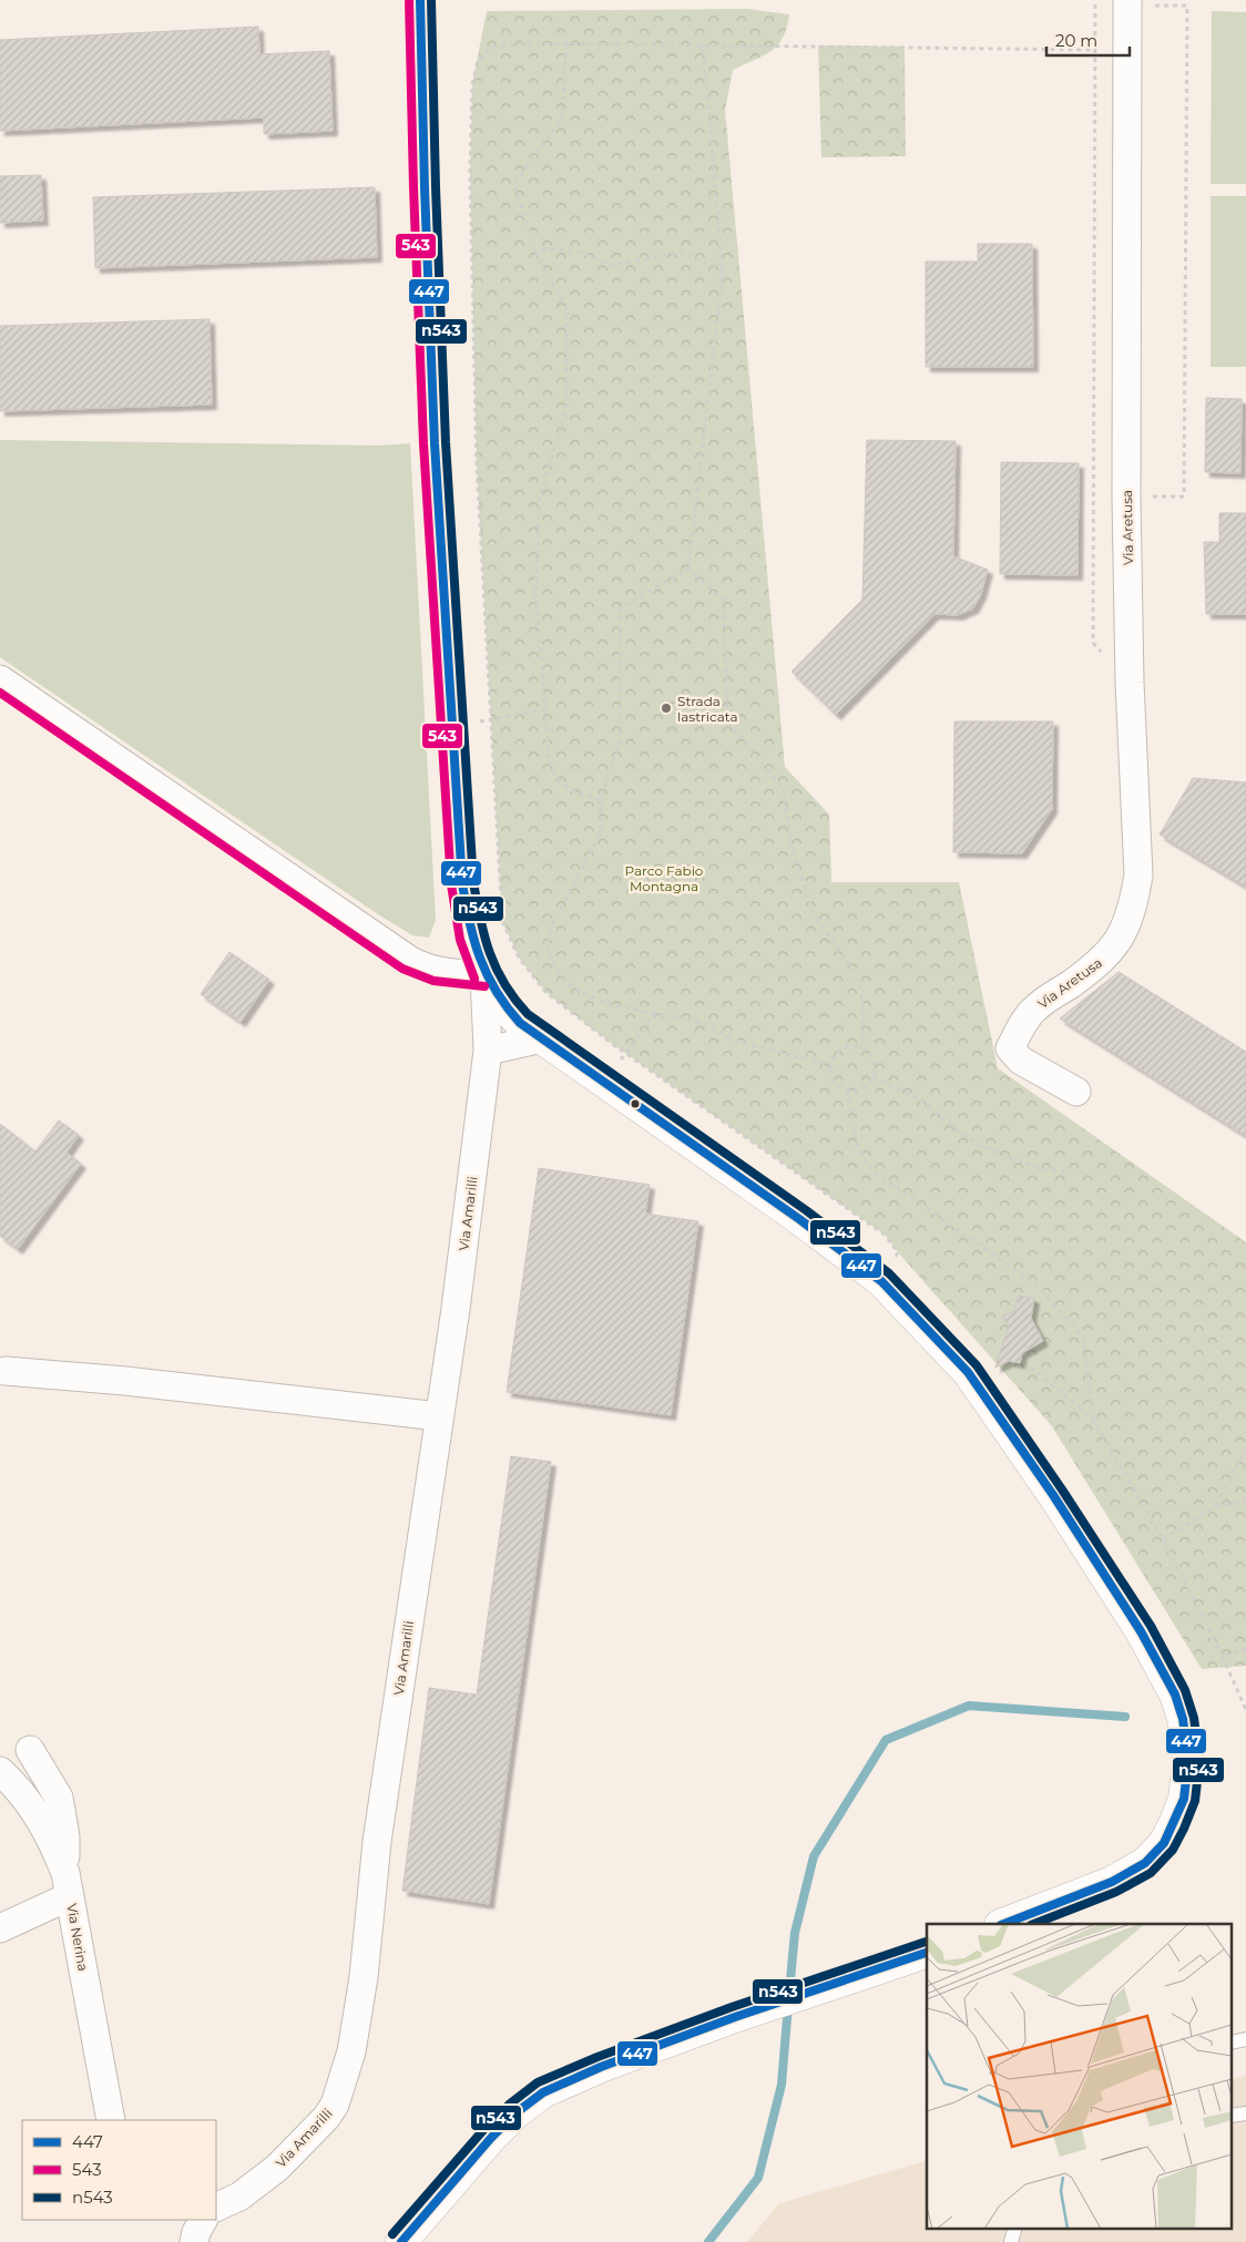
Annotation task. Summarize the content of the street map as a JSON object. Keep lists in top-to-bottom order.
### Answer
{
  "streets": {
    "street": ["Via Aretusa", "Via Amarilli", "Via Nerina"]
  },
  "parks": ["Parco Fabio Montagna"],
  "places": ["Strada lastricata"],
  "lines": ["transit line 447", "transit line 543", "transit line n543"],
  "legend": ["447", "543", "n543"],
  "scale_bar": "20 m"
}
